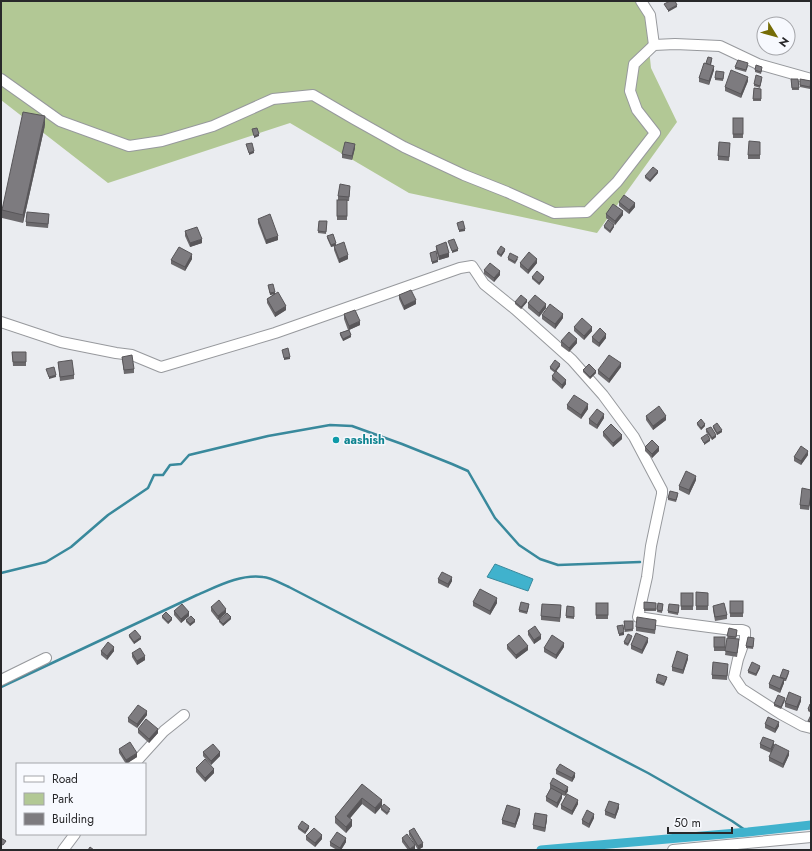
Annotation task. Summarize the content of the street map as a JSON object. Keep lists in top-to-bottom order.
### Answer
{
  "places": ["aashish"],
  "legend": ["Road", "Park", "Building"],
  "scale_bar": "50 m",
  "north": "bottom right"
}
